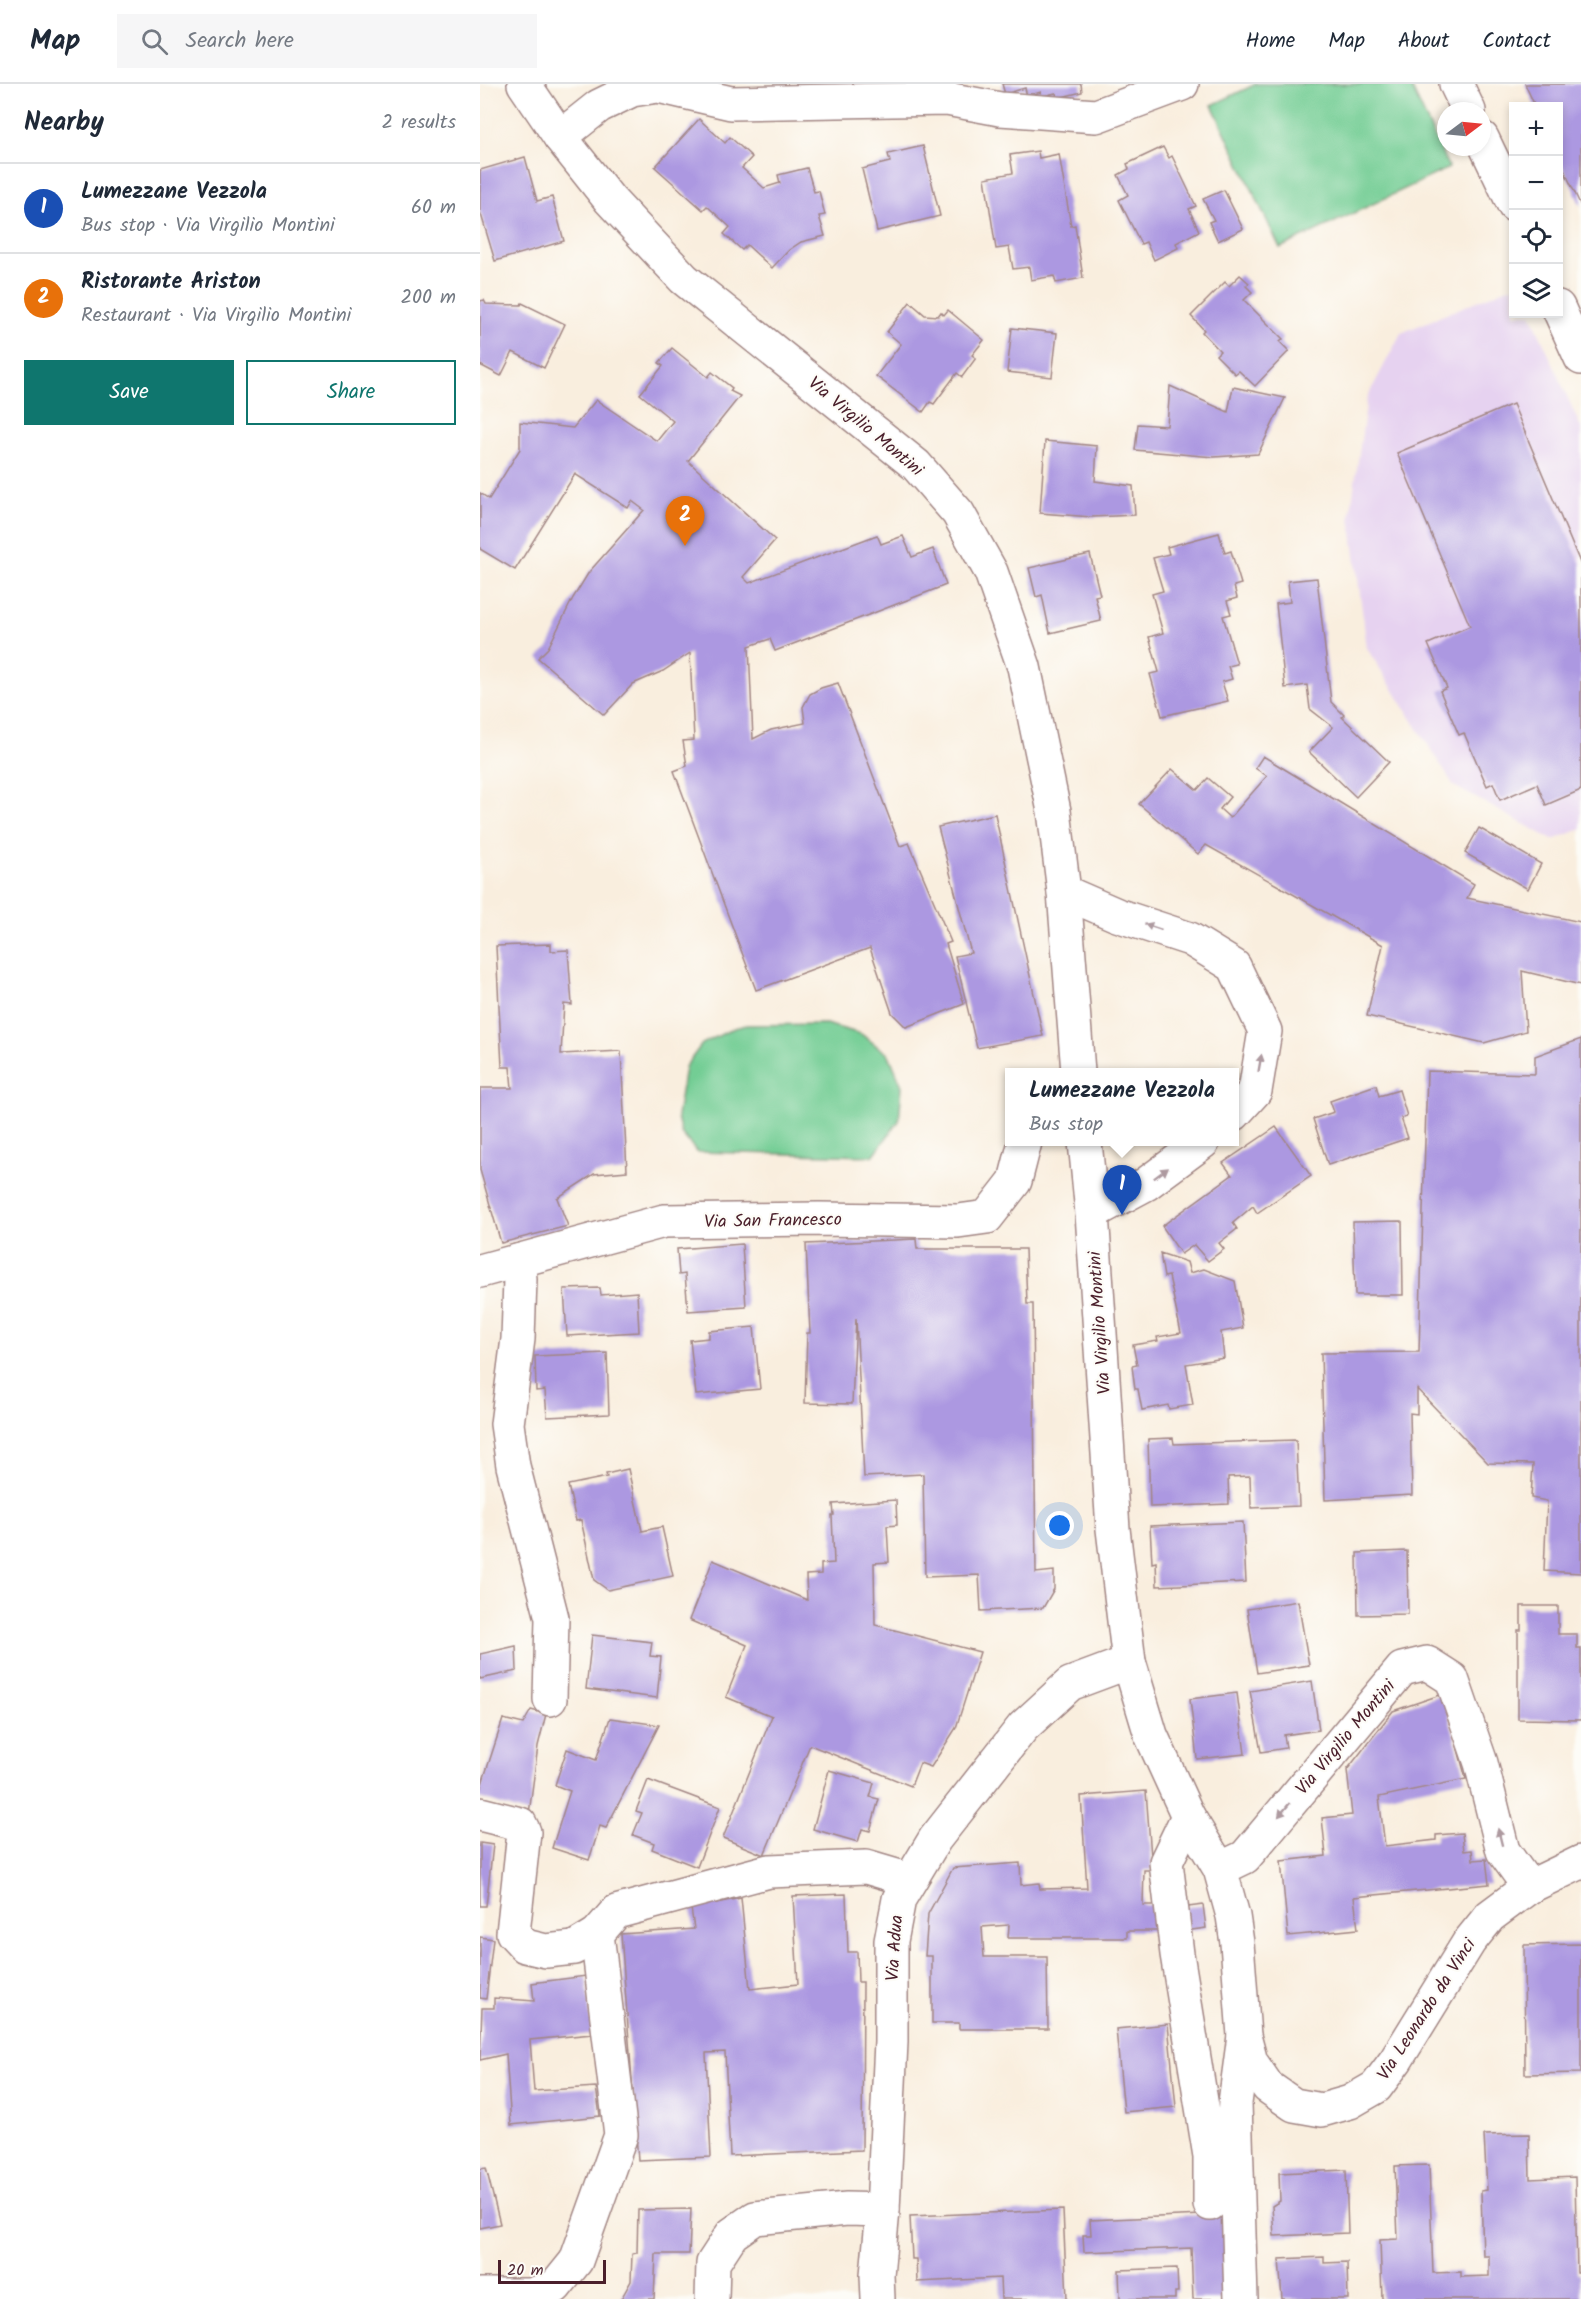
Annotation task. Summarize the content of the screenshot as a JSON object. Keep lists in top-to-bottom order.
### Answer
{
  "streets": {
    "street": [
      "Via Virgilio Montini",
      "Via San Francesco",
      "Via Adua",
      "Via Leonardo da Vinci"
    ]
  },
  "crossings": [
    ["Via Virgilio Montini", "Via Adua"],
    ["Via Virgilio Montini", "Via Leonardo da Vinci"]
  ],
  "scale_bar": "20 m",
  "north": "right",
  "page": {
    "header": "Map",
    "search": "Search here",
    "nav": [
      "Home",
      "Map",
      "About",
      "Contact"
    ],
    "heading": ["Nearby", "2 results"],
    "map_buttons": ["+", "−"],
    "list": [
      {
        "mark": "1",
        "name": "Lumezzane Vezzola",
        "note": "Bus stop · Via Virgilio Montini",
        "value": "60 m"
      },
      {
        "mark": "2",
        "name": "Ristorante Ariston",
        "note": "Restaurant · Via Virgilio Montini",
        "value": "200 m"
      }
    ],
    "buttons": ["Save", "Share"],
    "pins": ["2", "1"],
    "popup": ["Lumezzane Vezzola", "Bus stop"],
    "scale": "20 m"
  }
}
